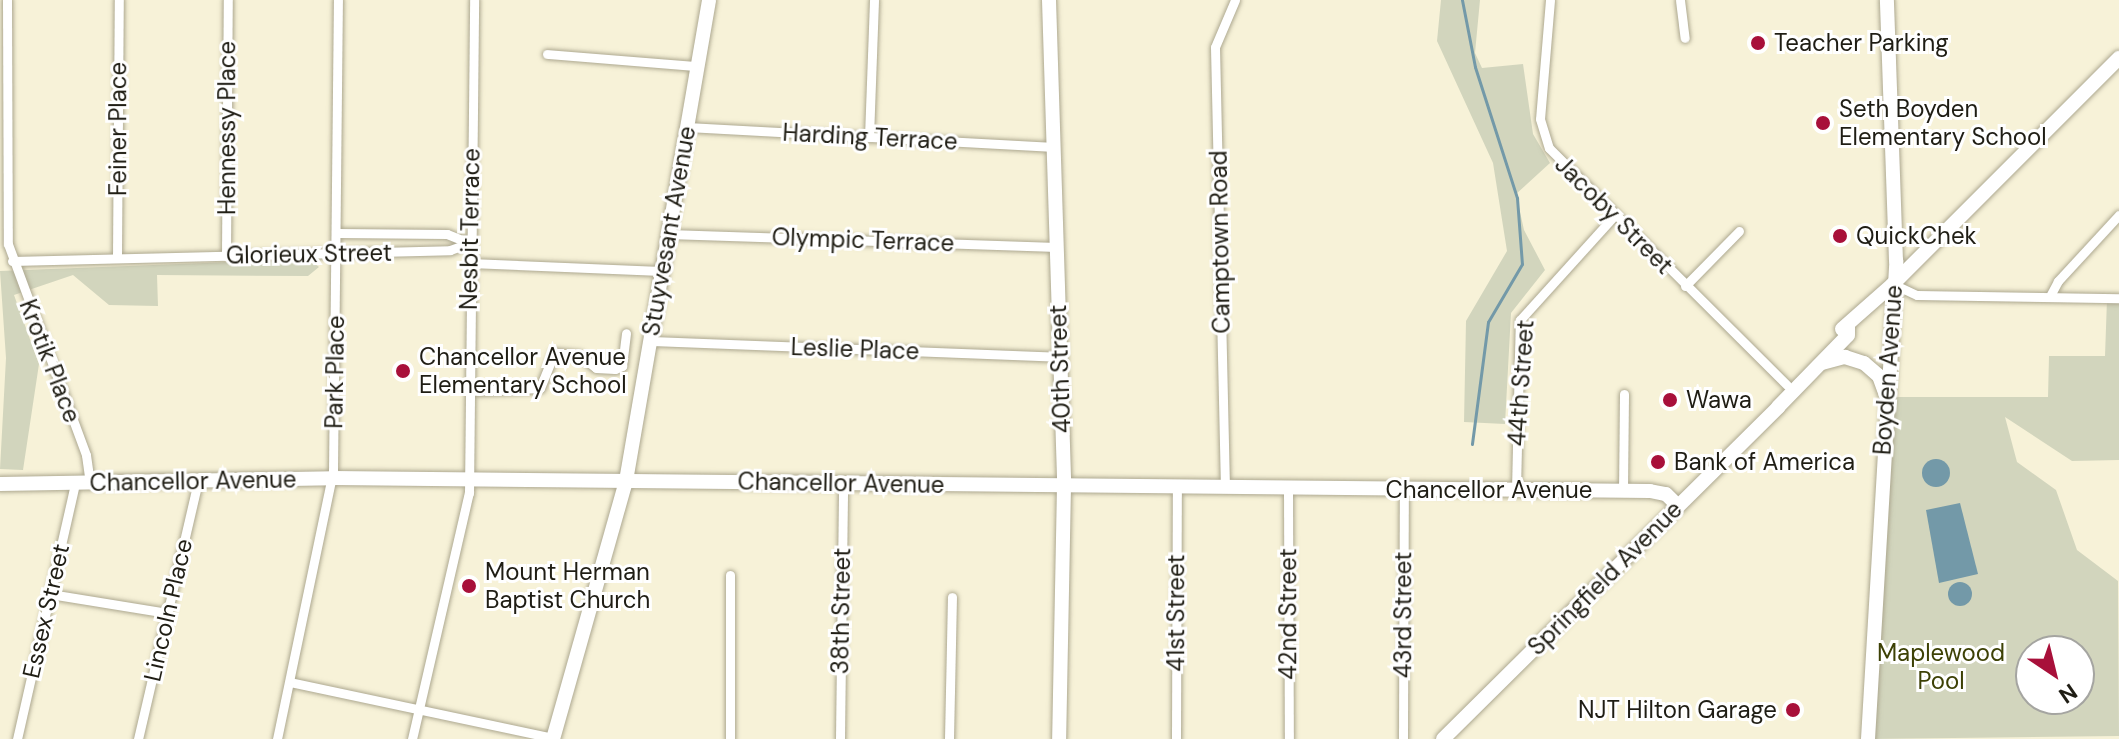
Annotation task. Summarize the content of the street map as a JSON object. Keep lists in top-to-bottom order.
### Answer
{
  "streets": {
    "main road": [
      "Stuyvesant Avenue",
      "40th Street",
      "Boyden Avenue",
      "Chancellor Avenue",
      "Springfield Avenue"
    ],
    "street": [
      "Hennessy Place",
      "Feiner Place",
      "Harding Terrace",
      "Jacoby Street",
      "Nesbit Terrace",
      "Olympic Terrace",
      "Camptown Road",
      "Glorieux Street",
      "Leslie Place",
      "Krotik Place",
      "Park Place",
      "44th Street",
      "Lincoln Place",
      "Essex Street",
      "38th Street",
      "41st Street",
      "42nd Street",
      "43rd Street"
    ]
  },
  "crossings": [
    ["Hennessy Place", "Glorieux Street"],
    ["Feiner Place", "Glorieux Street"],
    ["Harding Terrace", "Stuyvesant Avenue"],
    ["Harding Terrace", "40th Street"],
    ["Jacoby Street", "44th Street"],
    ["Jacoby Street", "Springfield Avenue"],
    ["Nesbit Terrace", "Glorieux Street"],
    ["Nesbit Terrace", "Chancellor Avenue"],
    ["Stuyvesant Avenue", "Olympic Terrace"],
    ["Stuyvesant Avenue", "Leslie Place"],
    ["Stuyvesant Avenue", "Chancellor Avenue"],
    ["Olympic Terrace", "40th Street"],
    ["Camptown Road", "Chancellor Avenue"],
    ["Glorieux Street", "Krotik Place"],
    ["Glorieux Street", "Park Place"],
    ["Leslie Place", "40th Street"],
    ["Krotik Place", "Chancellor Avenue"],
    ["40th Street", "Chancellor Avenue"],
    ["Boyden Avenue", "Springfield Avenue"],
    ["Park Place", "Chancellor Avenue"],
    ["44th Street", "Chancellor Avenue"],
    ["Chancellor Avenue", "Springfield Avenue"],
    ["Chancellor Avenue", "Lincoln Place"],
    ["Chancellor Avenue", "Essex Street"],
    ["Chancellor Avenue", "38th Street"],
    ["Chancellor Avenue", "41st Street"],
    ["Chancellor Avenue", "42nd Street"],
    ["Chancellor Avenue", "43rd Street"]
  ],
  "parks": ["Maplewood Pool"],
  "places": [
    "Teacher Parking",
    "Seth Boyden Elementary School",
    "QuickChek",
    "Chancellor Avenue Elementary School",
    "Wawa",
    "Bank of America",
    "Mount Herman Baptist Church",
    "NJT Hilton Garage"
  ],
  "north": "bottom right"
}
